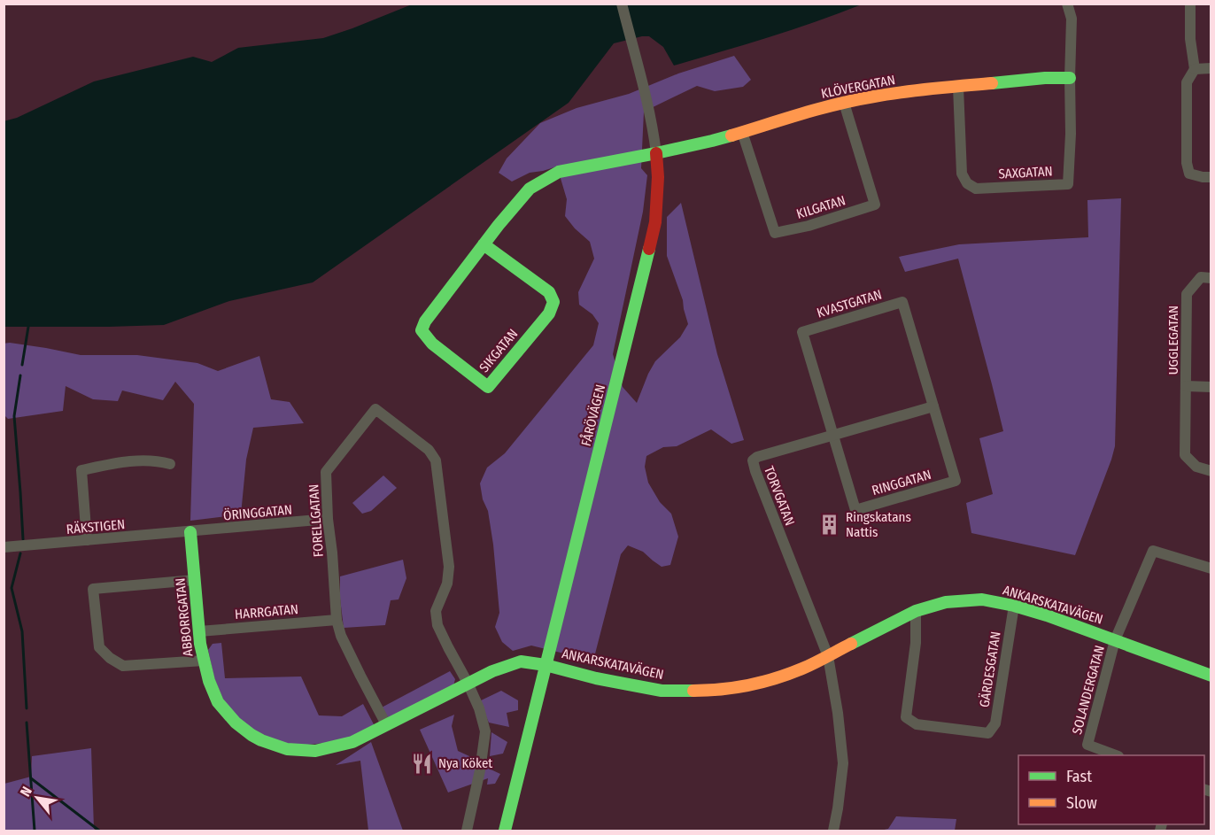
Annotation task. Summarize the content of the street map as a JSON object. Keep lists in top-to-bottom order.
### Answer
{
  "streets": {
    "street": [
      "KLÖVERGATAN",
      "SAXGATAN",
      "KILGATAN",
      "KVASTGATAN",
      "UGGLEGATAN",
      "SIKGATAN",
      "FÅRÖVÄGEN",
      "RINGGATAN",
      "TORVGATAN",
      "ÖRINGGATAN",
      "FORELLGATAN",
      "RÄKSTIGEN",
      "ANKARSKATAVÄGEN",
      "HARRGATAN",
      "ABBORRGATAN",
      "GÄRDESGATAN",
      "SOLANDERGATAN"
    ]
  },
  "crossings": [
    ["KLÖVERGATAN", "SAXGATAN"],
    ["KLÖVERGATAN", "KILGATAN"],
    ["KLÖVERGATAN", "SIKGATAN"],
    ["KLÖVERGATAN", "FÅRÖVÄGEN"],
    ["KVASTGATAN", "RINGGATAN"],
    ["KVASTGATAN", "TORVGATAN"],
    ["SIKGATAN", "FÅRÖVÄGEN"],
    ["FÅRÖVÄGEN", "ANKARSKATAVÄGEN"],
    ["FÅRÖVÄGEN", "ABBORRGATAN"],
    ["RINGGATAN", "TORVGATAN"],
    ["TORVGATAN", "ANKARSKATAVÄGEN"],
    ["ÖRINGGATAN", "FORELLGATAN"],
    ["ÖRINGGATAN", "RÄKSTIGEN"],
    ["ÖRINGGATAN", "ABBORRGATAN"],
    ["FORELLGATAN", "HARRGATAN"],
    ["FORELLGATAN", "ABBORRGATAN"],
    ["RÄKSTIGEN", "ABBORRGATAN"],
    ["ANKARSKATAVÄGEN", "ABBORRGATAN"],
    ["ANKARSKATAVÄGEN", "GÄRDESGATAN"],
    ["ANKARSKATAVÄGEN", "SOLANDERGATAN"],
    ["HARRGATAN", "ABBORRGATAN"]
  ],
  "places": {
    "building": ["Ringskatans Nattis"],
    "restaurant": ["Nya Köket"]
  },
  "legend": ["Fast", "Slow"],
  "north": "top left"
}
